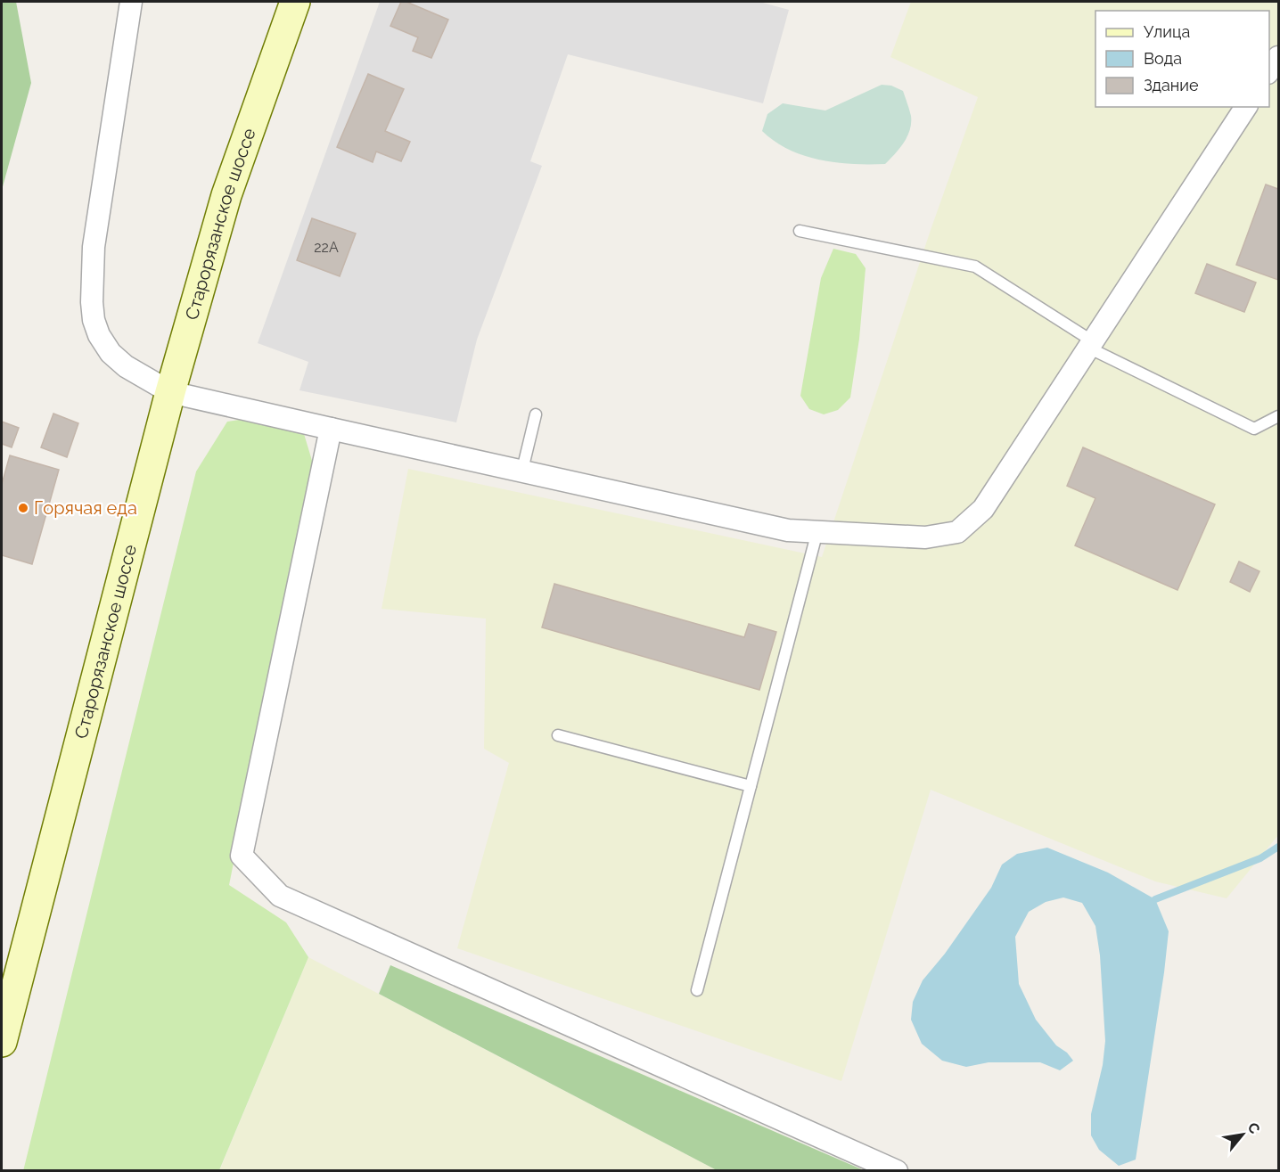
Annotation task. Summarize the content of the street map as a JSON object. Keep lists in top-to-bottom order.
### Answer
{
  "streets": {
    "main road": ["Старорязанское шоссе"]
  },
  "places": ["Горячая еда"],
  "house_numbers": ["22А"],
  "legend": ["Улица", "Вода", "Здание"],
  "north": "top right"
}
